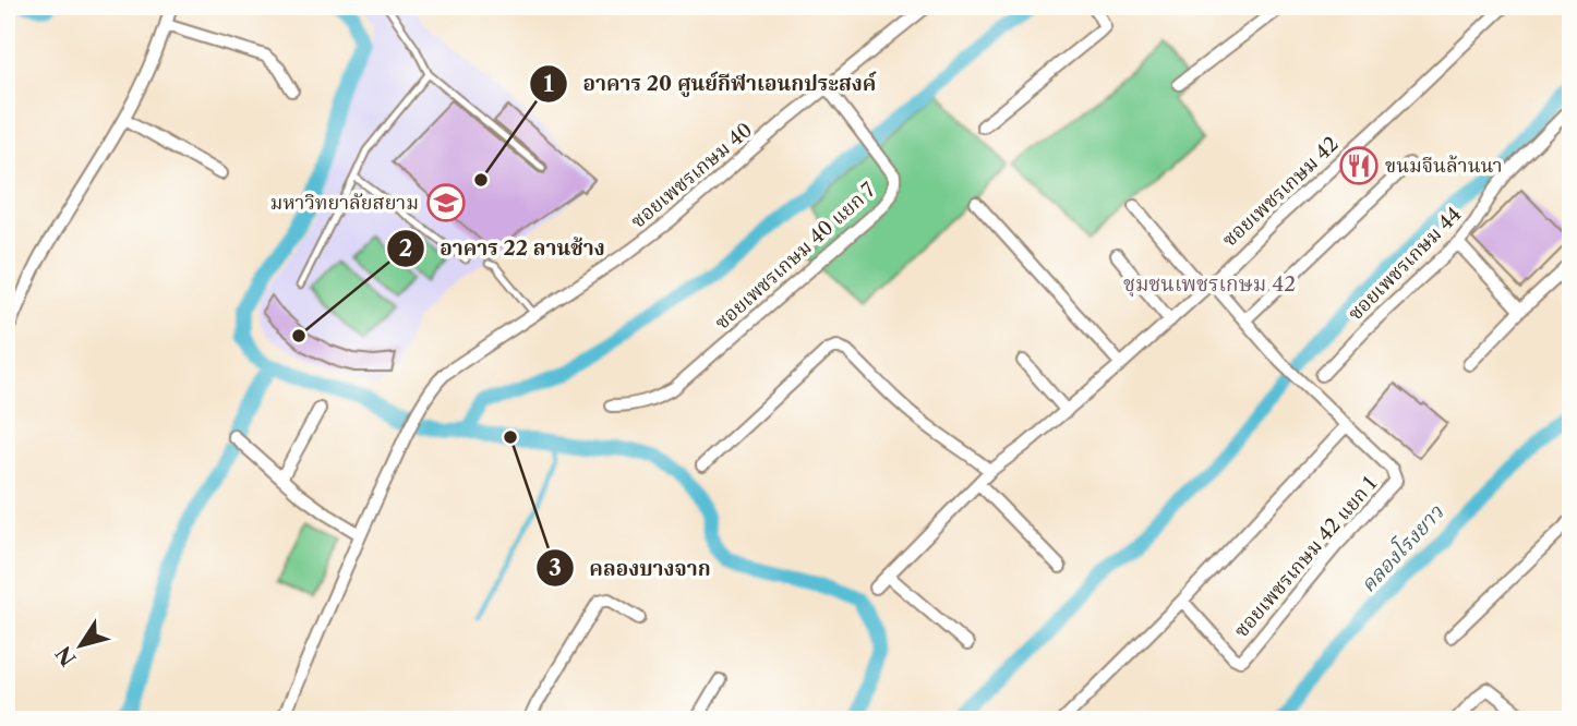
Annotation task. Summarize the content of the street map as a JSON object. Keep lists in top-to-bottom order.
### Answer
{
  "streets": {
    "street": [
      "ซอยเพชรเกษม 40",
      "ซอยเพชรเกษม 42",
      "ซอยเพชรเกษม 40 แยก 7",
      "ซอยเพชรเกษม 44",
      "ซอยเพชรเกษม 42 แยก 1"
    ]
  },
  "crossings": [
    ["ซอยเพชรเกษม 40", "ซอยเพชรเกษม 40 แยก 7"],
    ["ซอยเพชรเกษม 42", "ซอยเพชรเกษม 42 แยก 1"]
  ],
  "districts": ["ชุมชนเพชรเกษม 42"],
  "water": ["คลองโรงยาว"],
  "places": {
    "restaurant": ["ขนมจีนล้านนา"],
    "other": ["อาคาร 20 ศูนย์กีฬาเอนกประสงค์", "อาคาร 22 ลานช้าง", "คลองบางจาก"],
    "school or university": ["มหาวิทยาลัยสยาม"]
  },
  "north": "bottom left"
}
